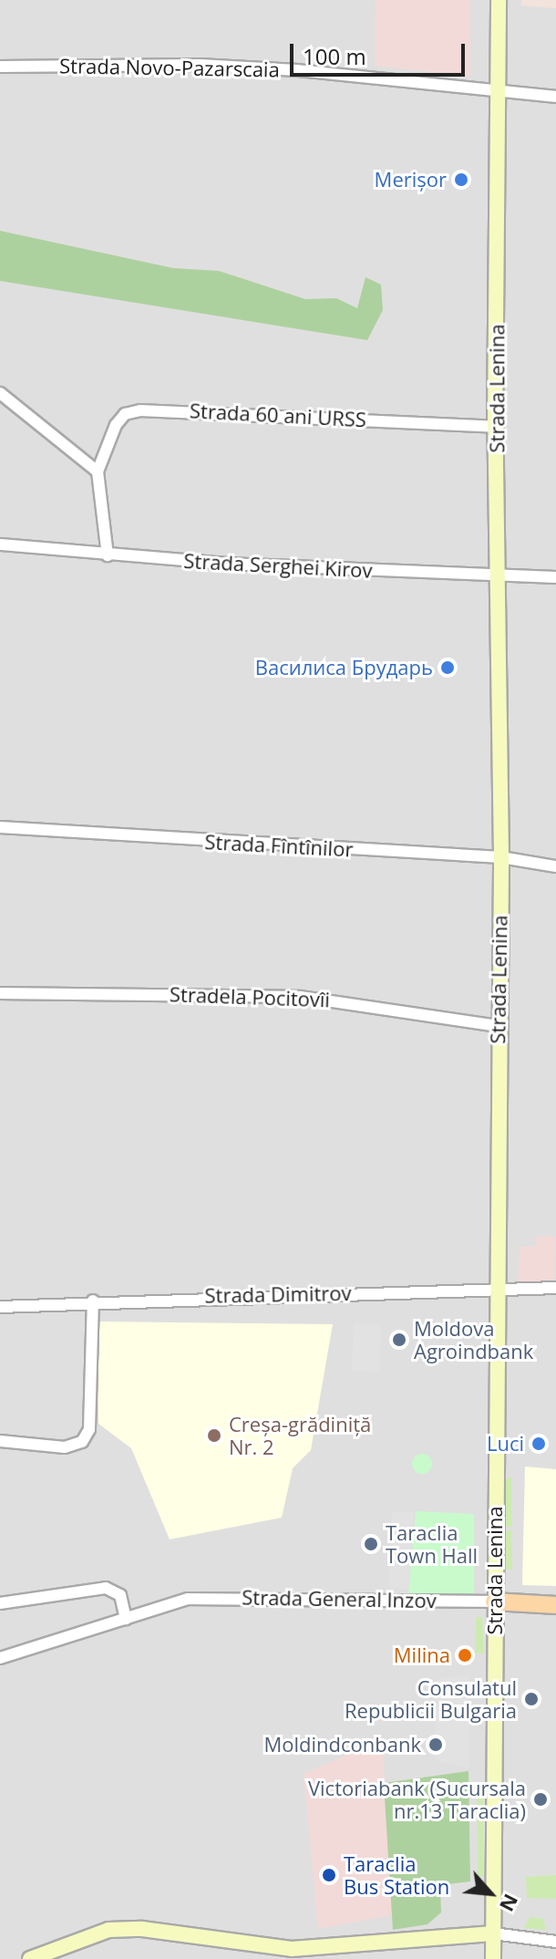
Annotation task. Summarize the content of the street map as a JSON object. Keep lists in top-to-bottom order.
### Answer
{
  "streets": {
    "main road": ["Strada General Inzov"],
    "street": [
      "Strada Novo-Pazarscaia",
      "Strada Lenina",
      "Strada 60 ani URSS",
      "Strada Serghei Kirov",
      "Strada Fîntînilor",
      "Stradela Pocitovîi",
      "Strada Dimitrov"
    ]
  },
  "crossings": [
    ["Strada Novo-Pazarscaia", "Strada Lenina"],
    ["Strada Lenina", "Strada 60 ani URSS"],
    ["Strada Lenina", "Strada Serghei Kirov"],
    ["Strada Lenina", "Strada Fîntînilor"],
    ["Strada Lenina", "Stradela Pocitovîi"],
    ["Strada Lenina", "Strada Dimitrov"],
    ["Strada Lenina", "Strada General Inzov"]
  ],
  "places": [
    "Merișor",
    "Василиса Брударь",
    "Moldova Agroindbank",
    "Creșa-grădiniță Nr. 2",
    "Luci",
    "Taraclia Town Hall",
    "Milina",
    "Consulatul Republicii Bulgaria",
    "Moldindconbank",
    "Victoriabank (Sucursala nr.13 Taraclia)",
    "Taraclia Bus Station"
  ],
  "scale_bar": "100 m",
  "north": "bottom right"
}
